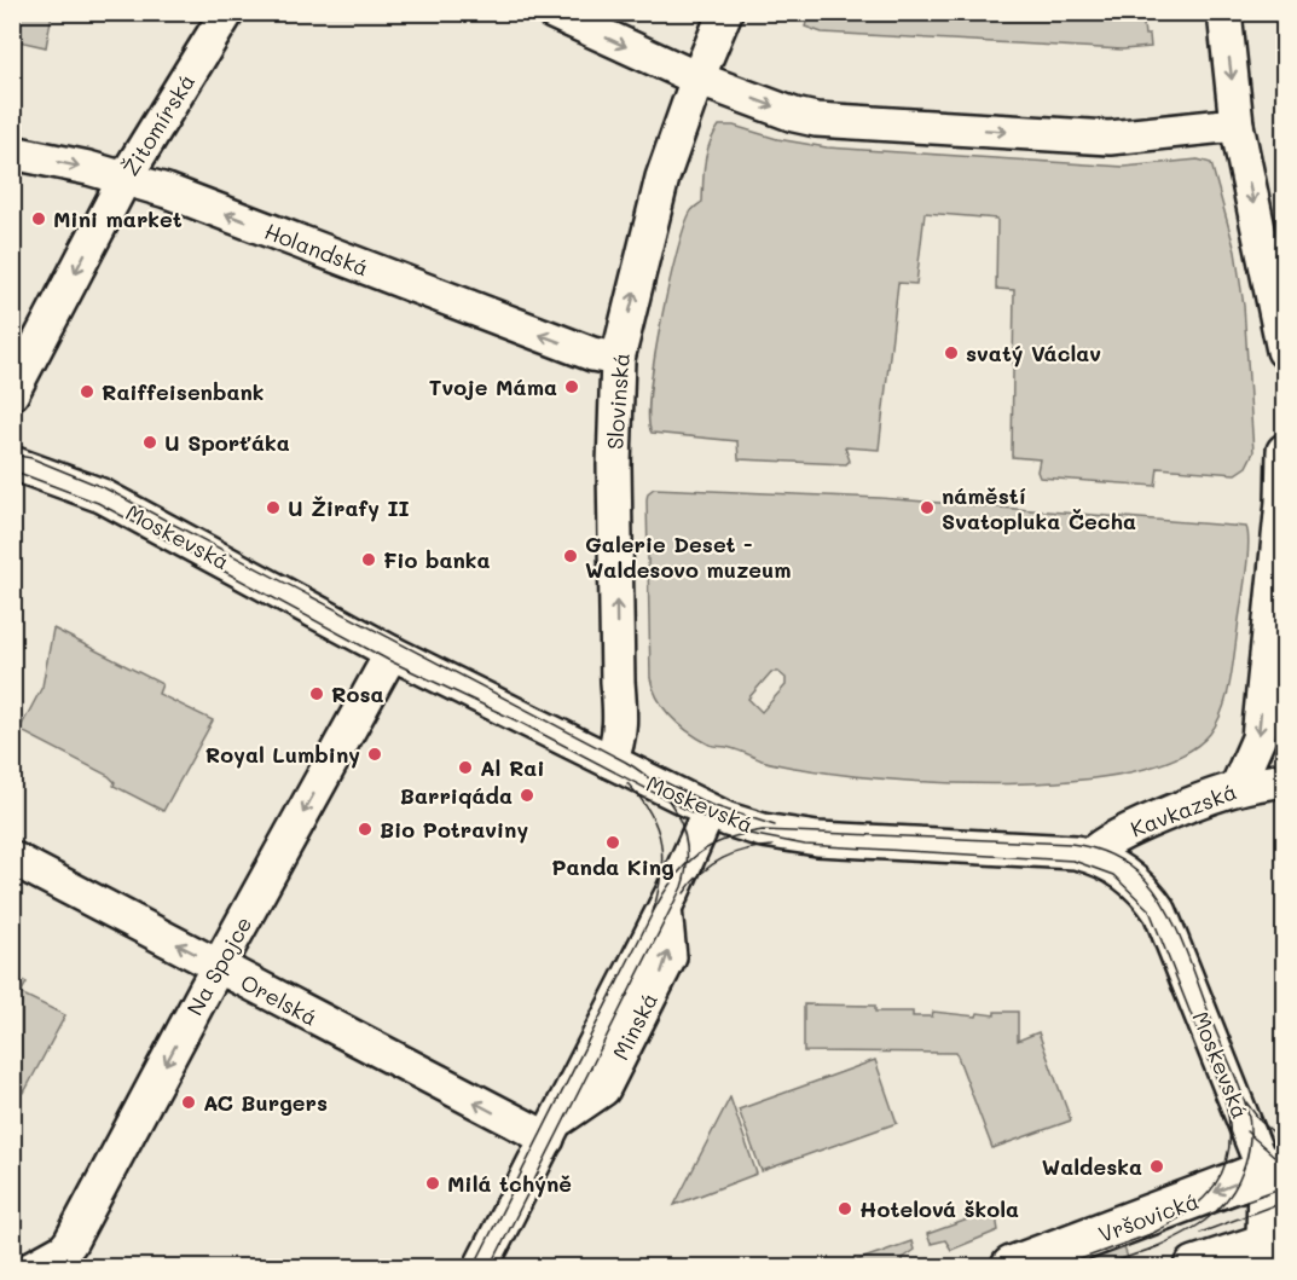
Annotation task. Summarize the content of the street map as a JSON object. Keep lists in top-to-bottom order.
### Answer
{
  "streets": {
    "main road": ["Vršovická"],
    "street": [
      "Žitomírská",
      "Holandská",
      "Slovinská",
      "Moskevská",
      "Kavkazská",
      "Na Spojce",
      "Orelská",
      "Minská"
    ]
  },
  "crossings": [
    ["Žitomírská", "Holandská"],
    ["Holandská", "Slovinská"],
    ["Slovinská", "Moskevská"],
    ["Moskevská", "Kavkazská"],
    ["Moskevská", "Na Spojce"],
    ["Moskevská", "Minská"],
    ["Moskevská", "Vršovická"],
    ["Na Spojce", "Orelská"],
    ["Orelská", "Minská"]
  ],
  "one_way": [
    "Žitomírská",
    "Slovinská",
    "Na Spojce",
    "Orelská",
    "Vršovická"
  ],
  "places": [
    "Mini market",
    "svatý Václav",
    "Tvoje Máma",
    "Raiffeisenbank",
    "U Sporťáka",
    "U Žirafy II",
    "náměstí Svatopluka Čecha",
    "Galerie Deset - Waldesovo muzeum",
    "Fio banka",
    "Rosa",
    "Royal Lumbiny",
    "Al Rai",
    "Barriqáda",
    "Bio Potraviny",
    "Panda King",
    "AC Burgers",
    "Waldeska",
    "Milá tchýně",
    "Hotelová škola"
  ]
}
